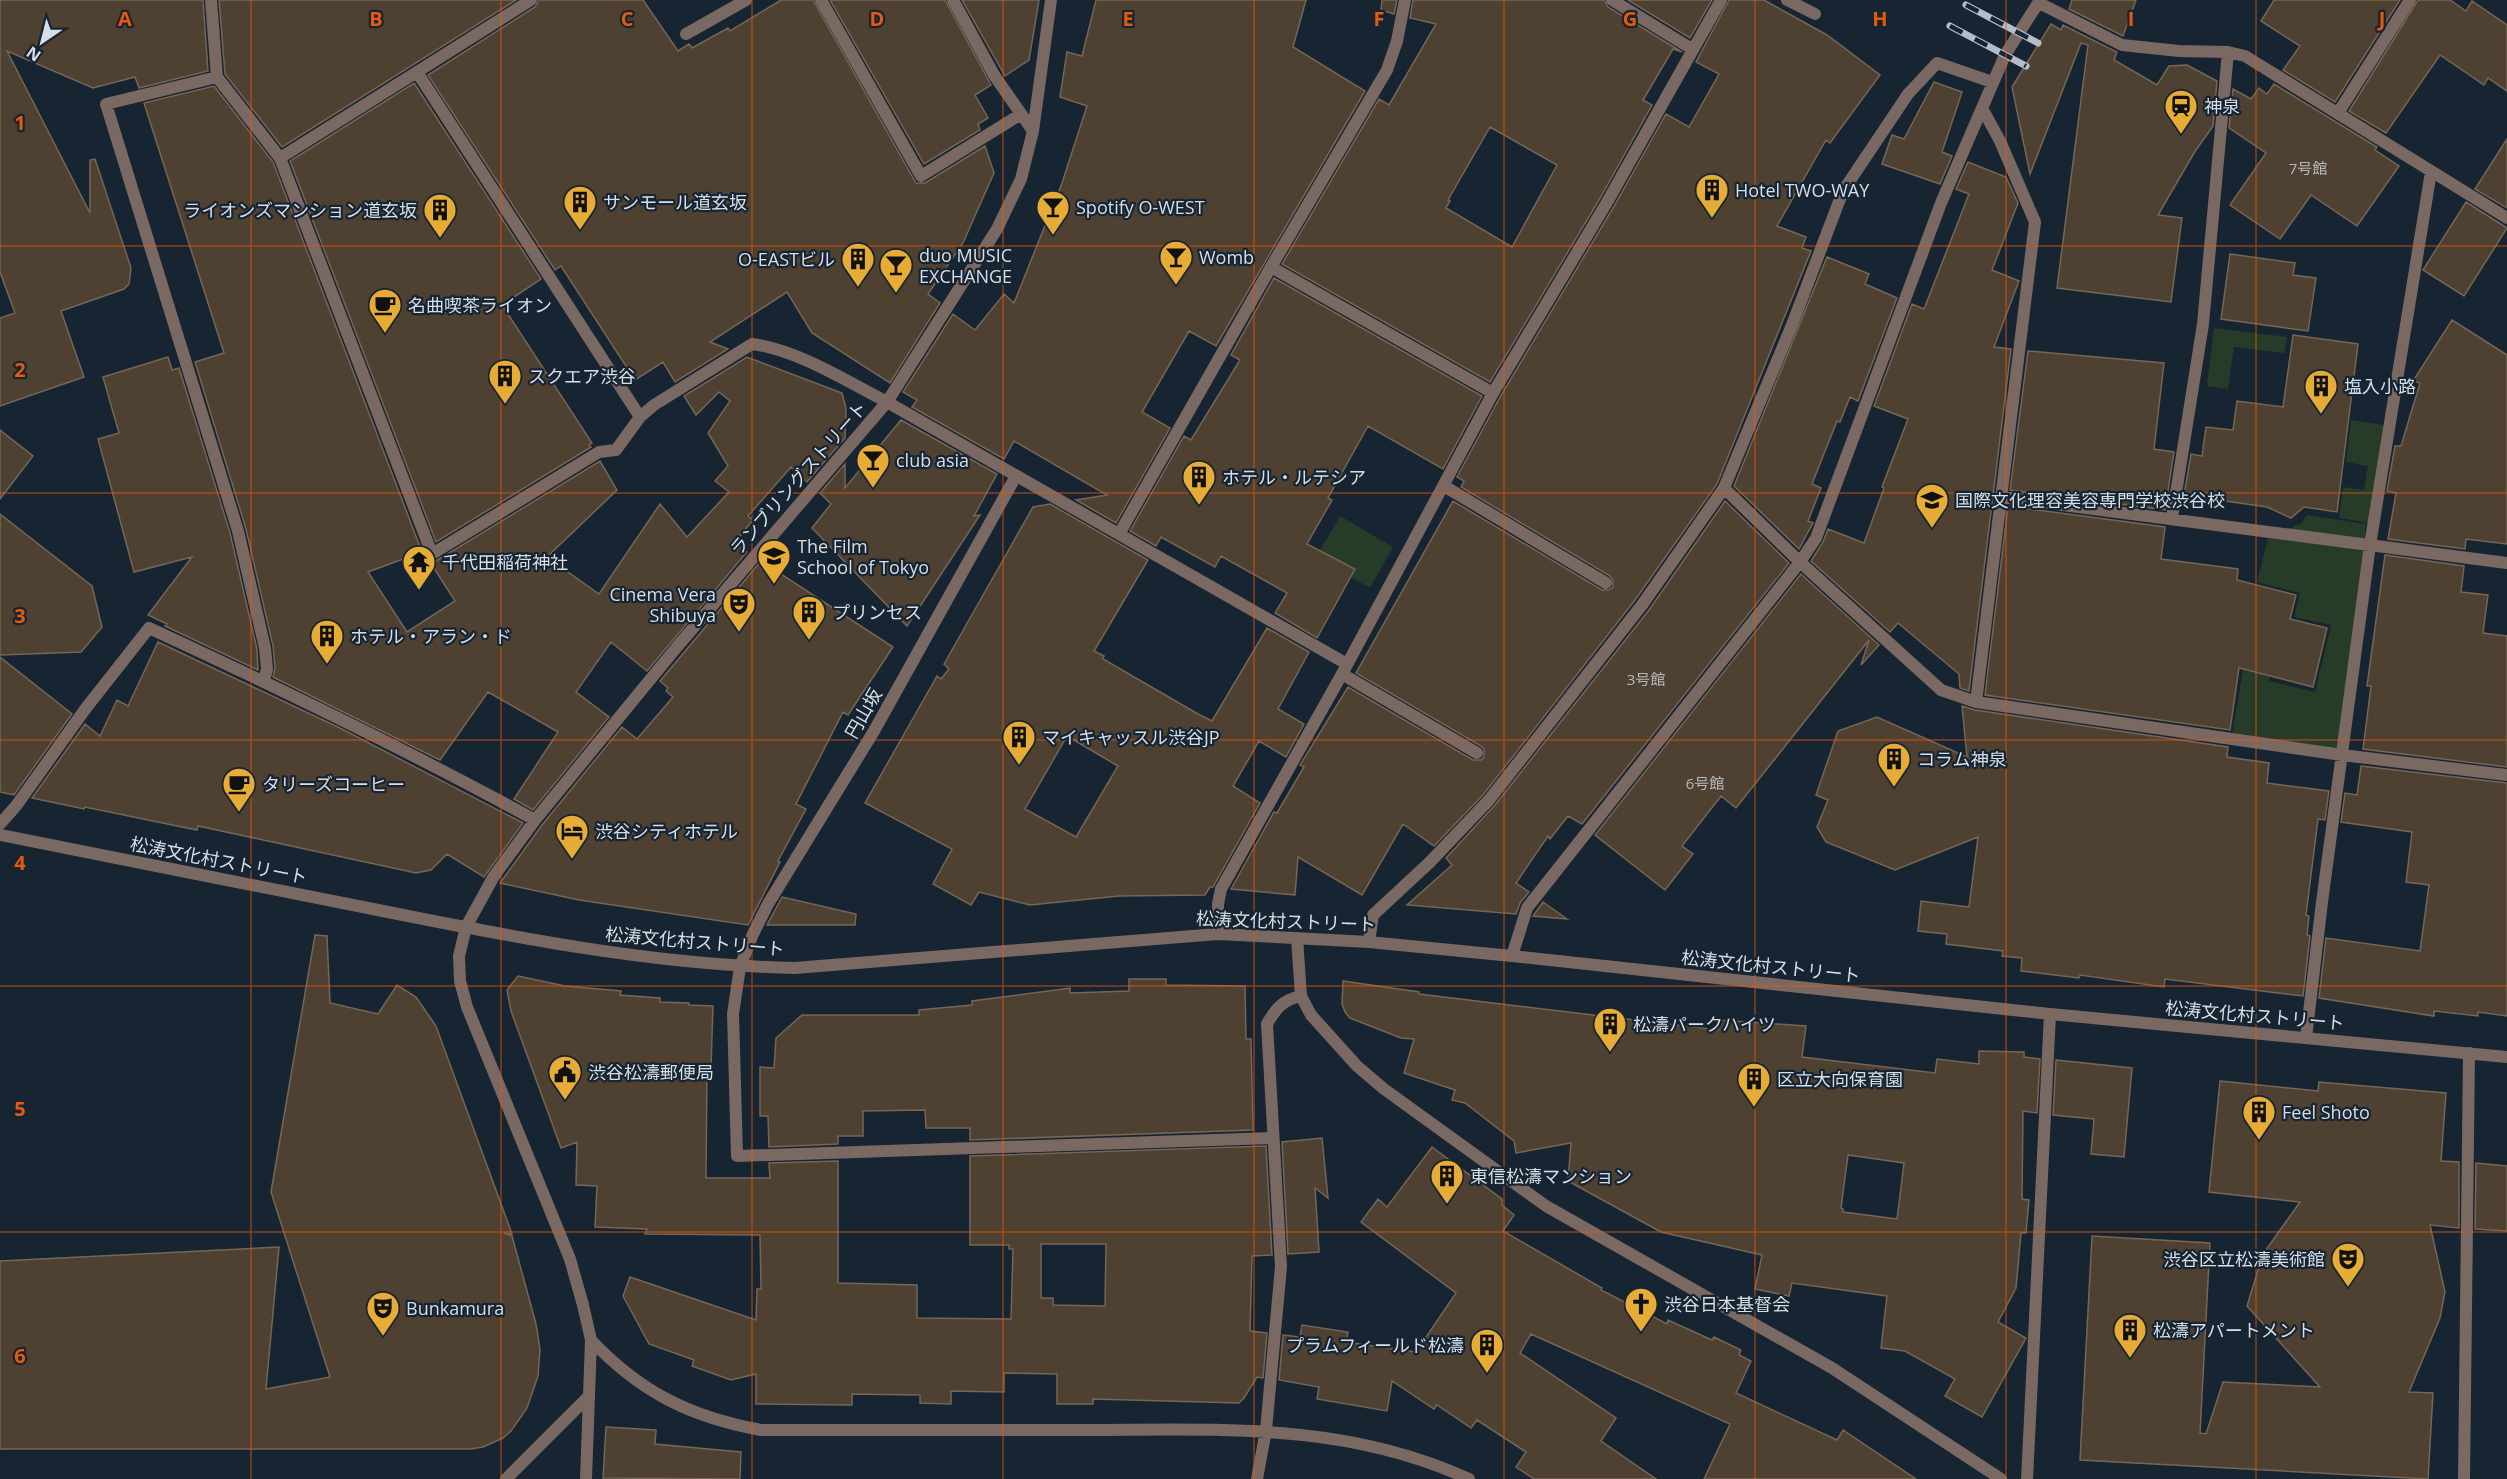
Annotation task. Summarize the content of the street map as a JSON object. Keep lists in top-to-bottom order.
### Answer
{
  "streets": {
    "street": ["ランブリングストリート", "円山坂", "松涛文化村ストリート"]
  },
  "crossings": [
    ["ランブリングストリート", "松涛文化村ストリート"],
    ["円山坂", "松涛文化村ストリート"]
  ],
  "places": {
    "station": ["神泉"],
    "building": [
      "Hotel TWO-WAY",
      "サンモール道玄坂",
      "ライオンズマンション道玄坂",
      "O-EASTビル",
      "スクエア渋谷",
      "塩入小路",
      "ホテル・ルテシア",
      "プリンセス",
      "ホテル・アラン・ド",
      "マイキャッスル渋谷JP",
      "コラム神泉",
      "松濤パークハイツ",
      "区立大向保育園",
      "Feel Shoto",
      "東信松濤マンション",
      "松濤アパートメント",
      "プラムフィールド松濤"
    ],
    "bar": [
      "Spotify O-WEST",
      "Womb",
      "duo MUSIC EXCHANGE",
      "club asia"
    ],
    "cafe": ["名曲喫茶ライオン", "タリーズコーヒー"],
    "school or university": ["国際文化理容美容専門学校渋谷校", "The Film School of Tokyo"],
    "temple": ["千代田稲荷神社"],
    "theatre": ["Cinema Vera Shibuya", "渋谷区立松濤美術館", "Bunkamura"],
    "hotel": ["渋谷シティホテル"],
    "public building": ["渋谷松濤郵便局"],
    "church": ["渋谷日本基督会"]
  },
  "house_numbers": ["7号館", "3号館", "6号館"],
  "north": "bottom left",
  "grid": {
    "columns": [
      "A",
      "B",
      "C",
      "D",
      "E",
      "F",
      "G",
      "H",
      "I",
      "J"
    ],
    "rows": [
      "1",
      "2",
      "3",
      "4",
      "5",
      "6"
    ]
  }
}
